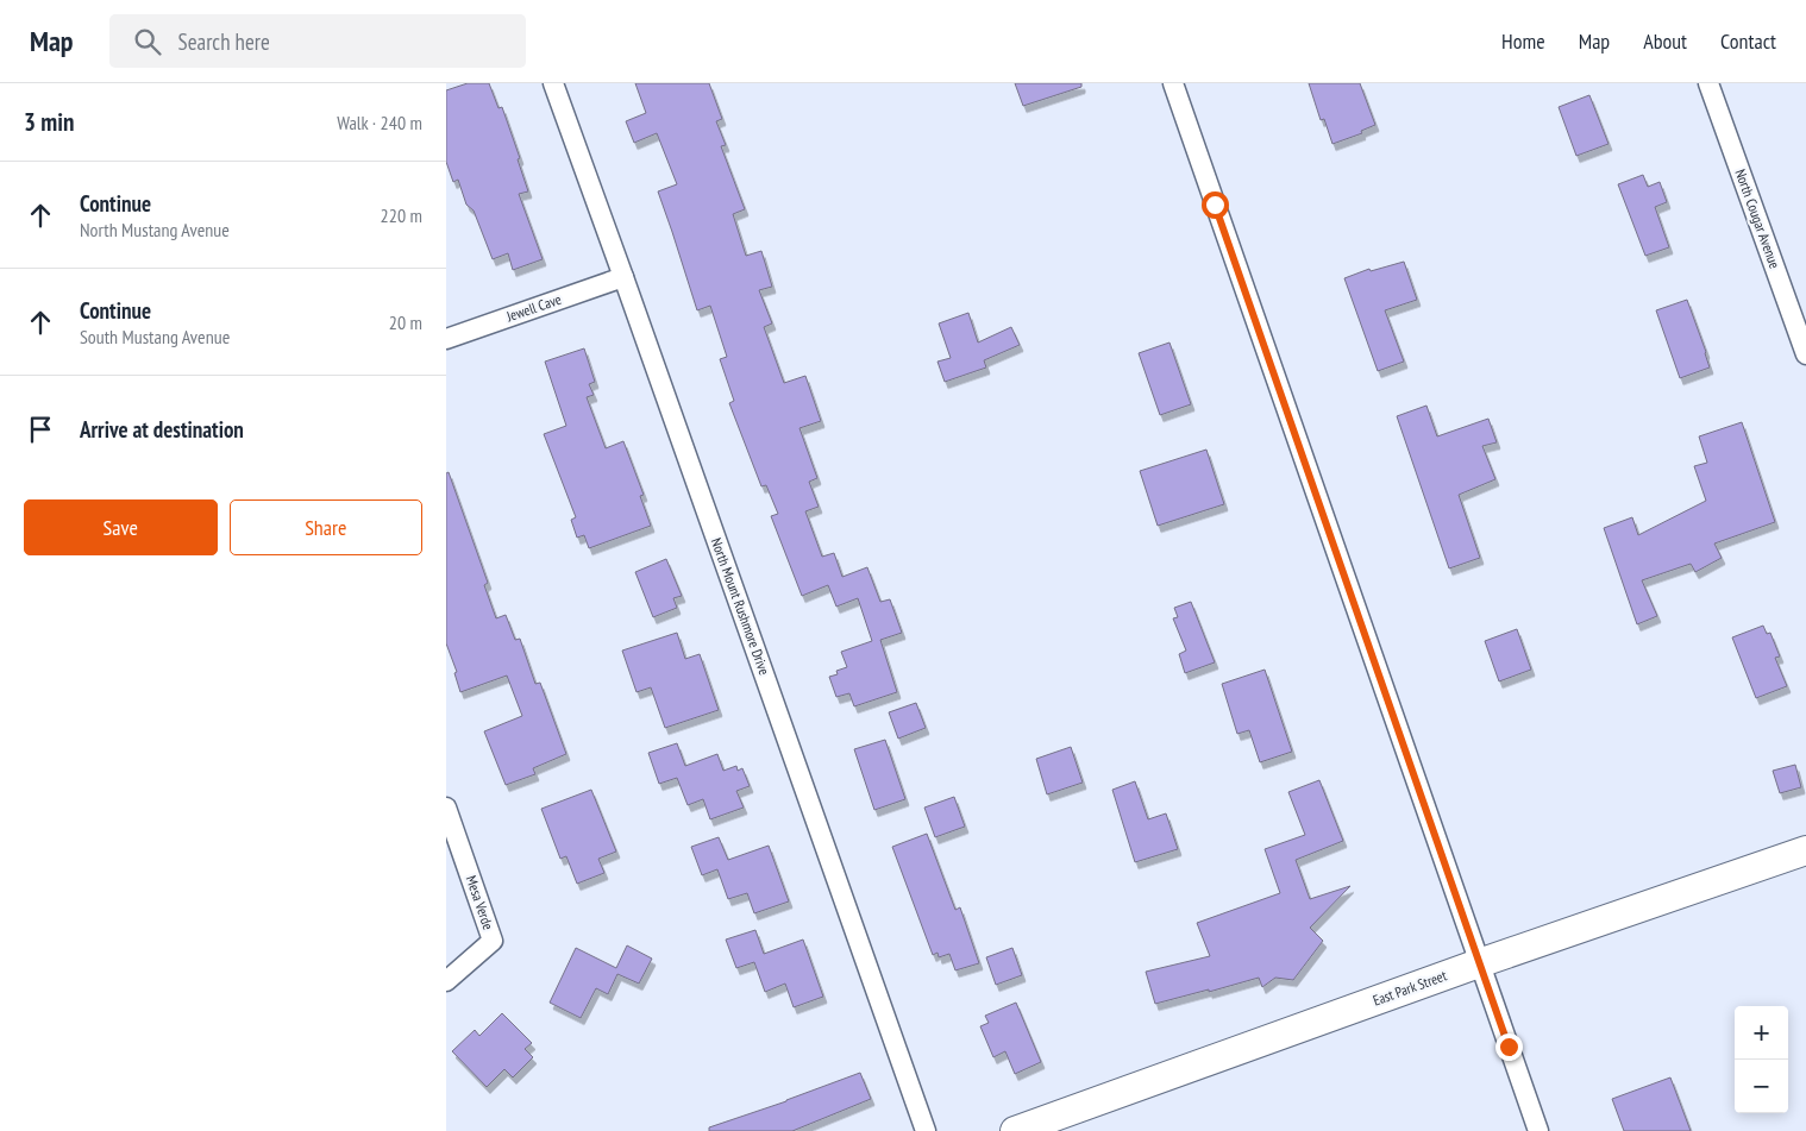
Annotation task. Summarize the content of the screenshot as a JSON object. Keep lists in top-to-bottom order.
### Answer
{
  "streets": {
    "street": [
      "North Cougar Avenue",
      "Jewell Cave",
      "North Mount Rushmore Drive",
      "Mesa Verde",
      "East Park Street"
    ]
  },
  "crossings": [
    ["Jewell Cave", "North Mount Rushmore Drive"]
  ],
  "page": {
    "header": "Map",
    "search": "Search here",
    "nav": [
      "Home",
      "Map",
      "About",
      "Contact"
    ],
    "heading": ["3 min", "Walk · 240 m"],
    "list": [
      ["Continue", "North Mustang Avenue", "220 m"],
      ["Continue", "South Mustang Avenue", "20 m"],
      "Arrive at destination"
    ],
    "buttons": ["Save", "Share"],
    "map_buttons": ["+", "−"]
  }
}
